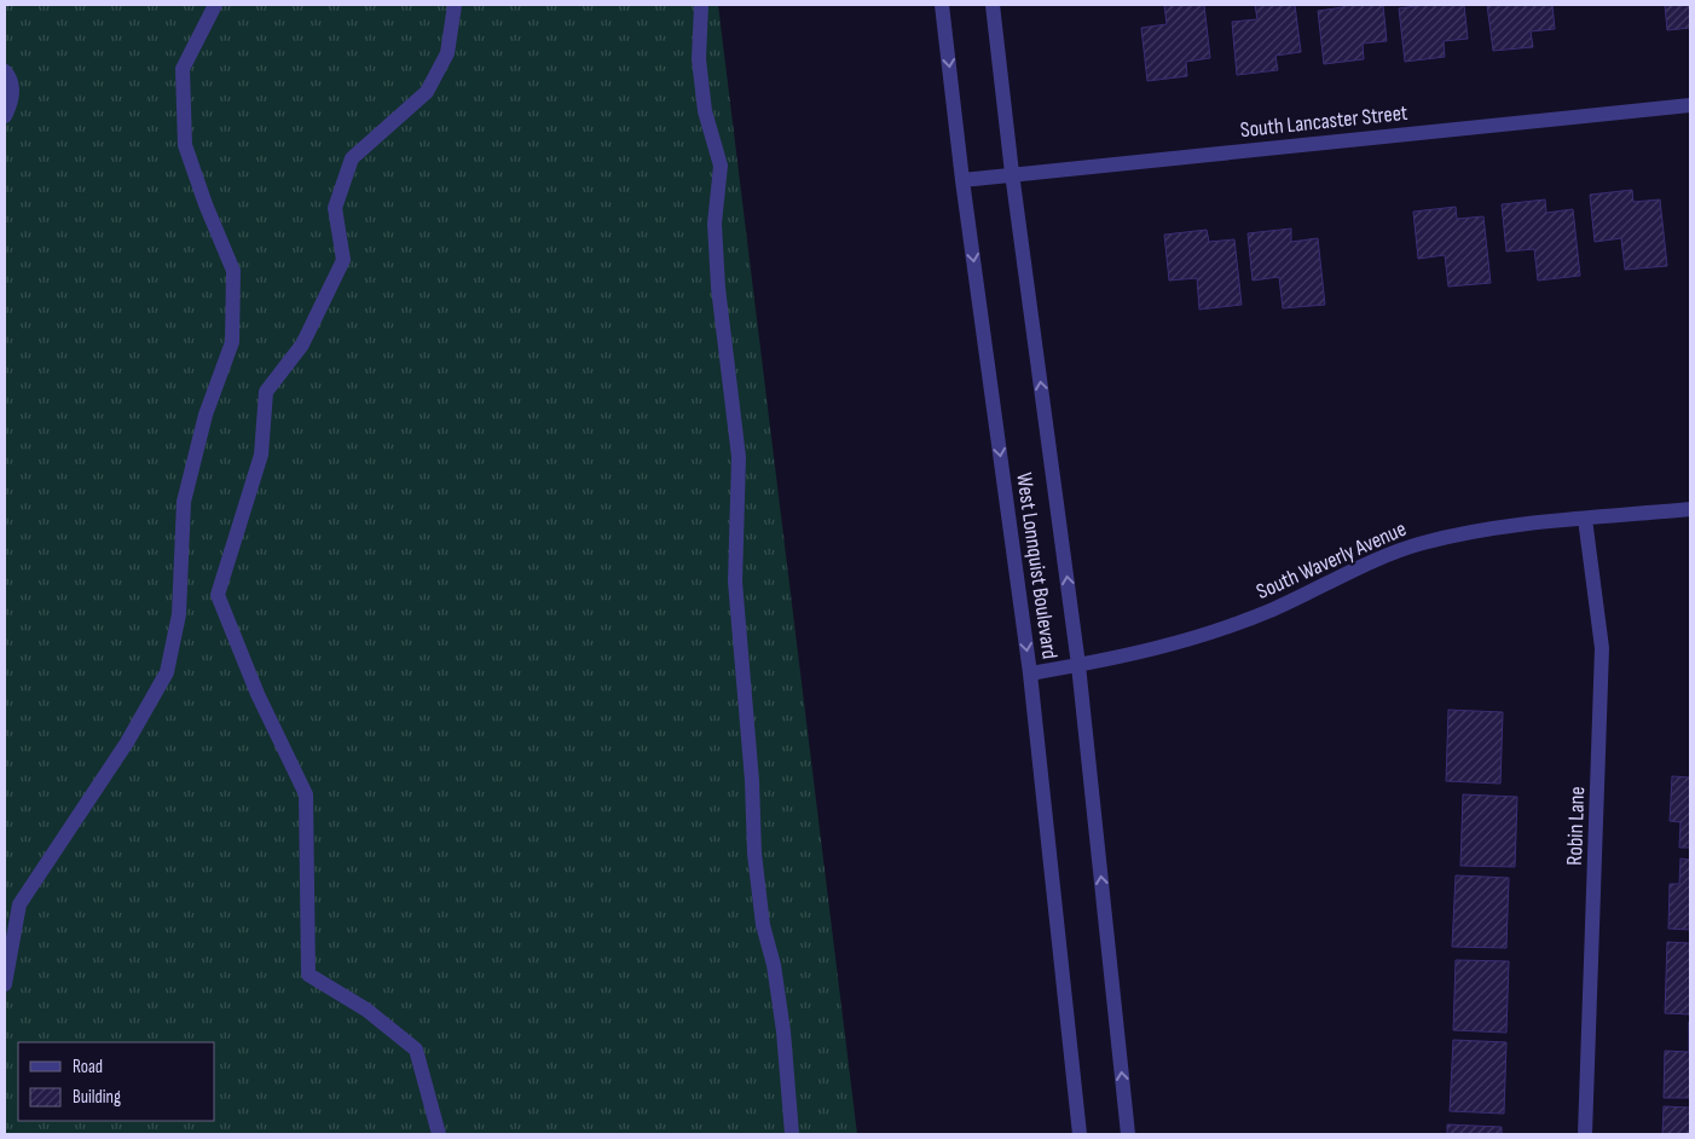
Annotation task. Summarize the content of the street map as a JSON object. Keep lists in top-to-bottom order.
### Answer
{
  "streets": {
    "street": [
      "South Lancaster Street",
      "South Waverly Avenue",
      "West Lonnquist Boulevard",
      "Robin Lane"
    ]
  },
  "crossings": [
    ["South Lancaster Street", "West Lonnquist Boulevard"],
    ["South Waverly Avenue", "West Lonnquist Boulevard"],
    ["South Waverly Avenue", "Robin Lane"]
  ],
  "legend": ["Road", "Building"]
}
